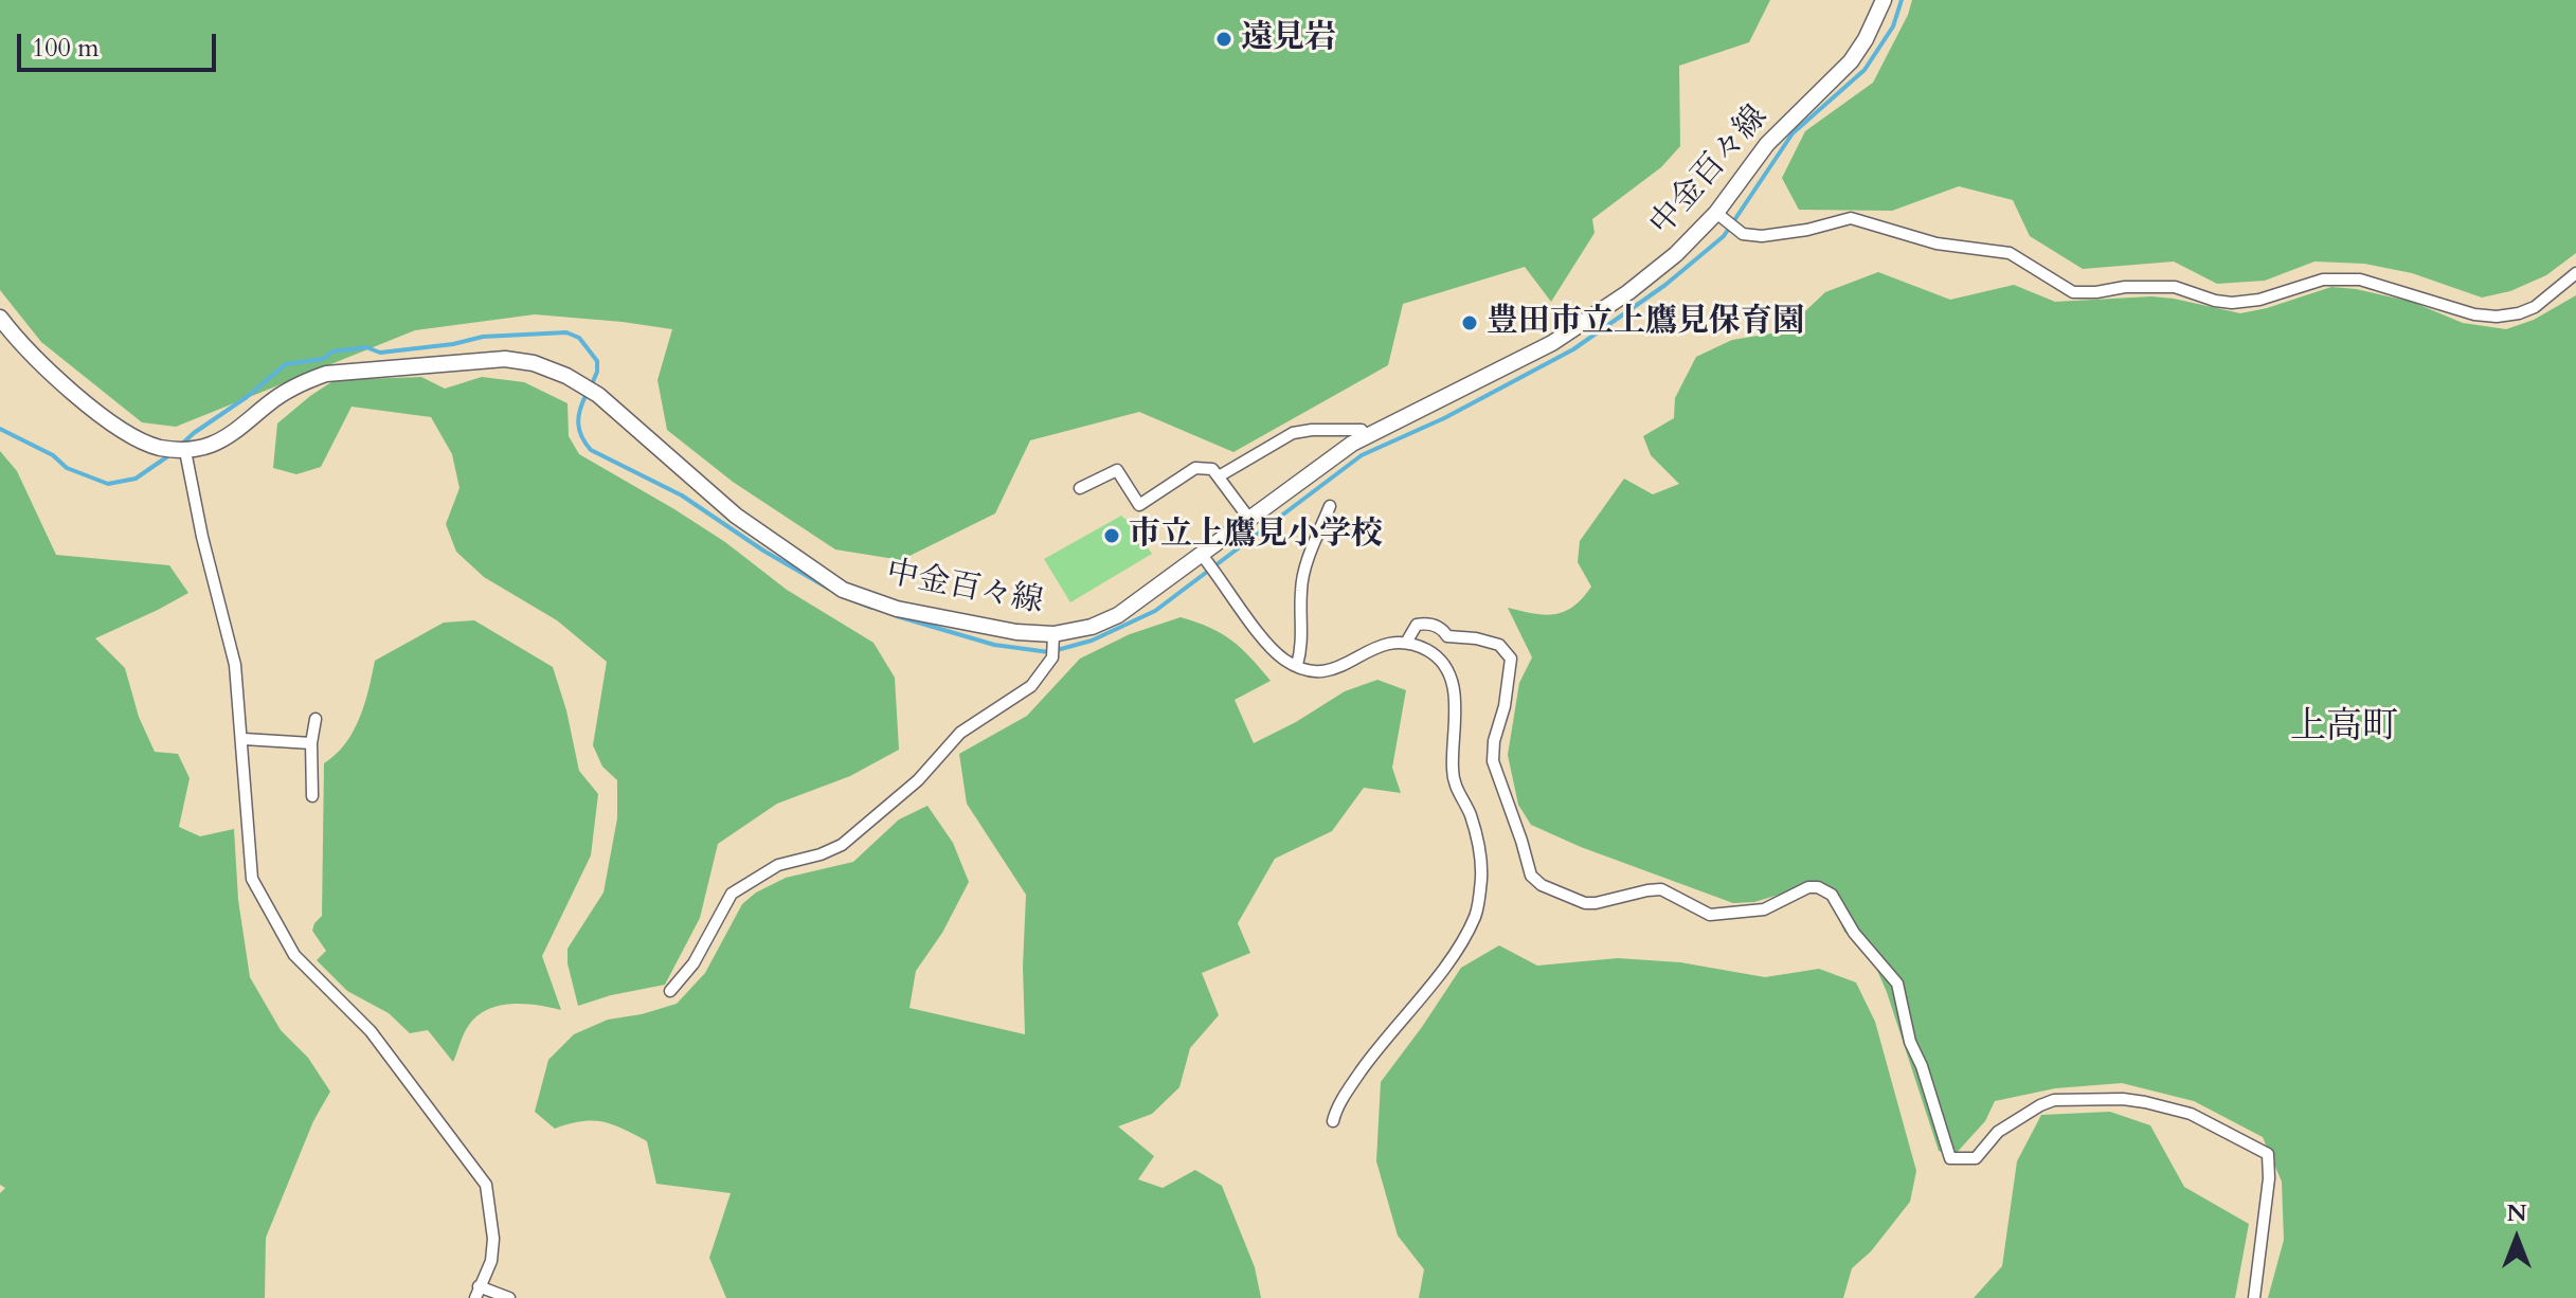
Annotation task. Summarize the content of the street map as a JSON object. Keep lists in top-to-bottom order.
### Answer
{
  "streets": {
    "main road": ["中金百々線"]
  },
  "districts": ["上高町"],
  "places": ["遠見岩", "豊田市立上鷹見保育園", "市立上鷹見小学校"],
  "scale_bar": "100 m",
  "north": "top"
}
